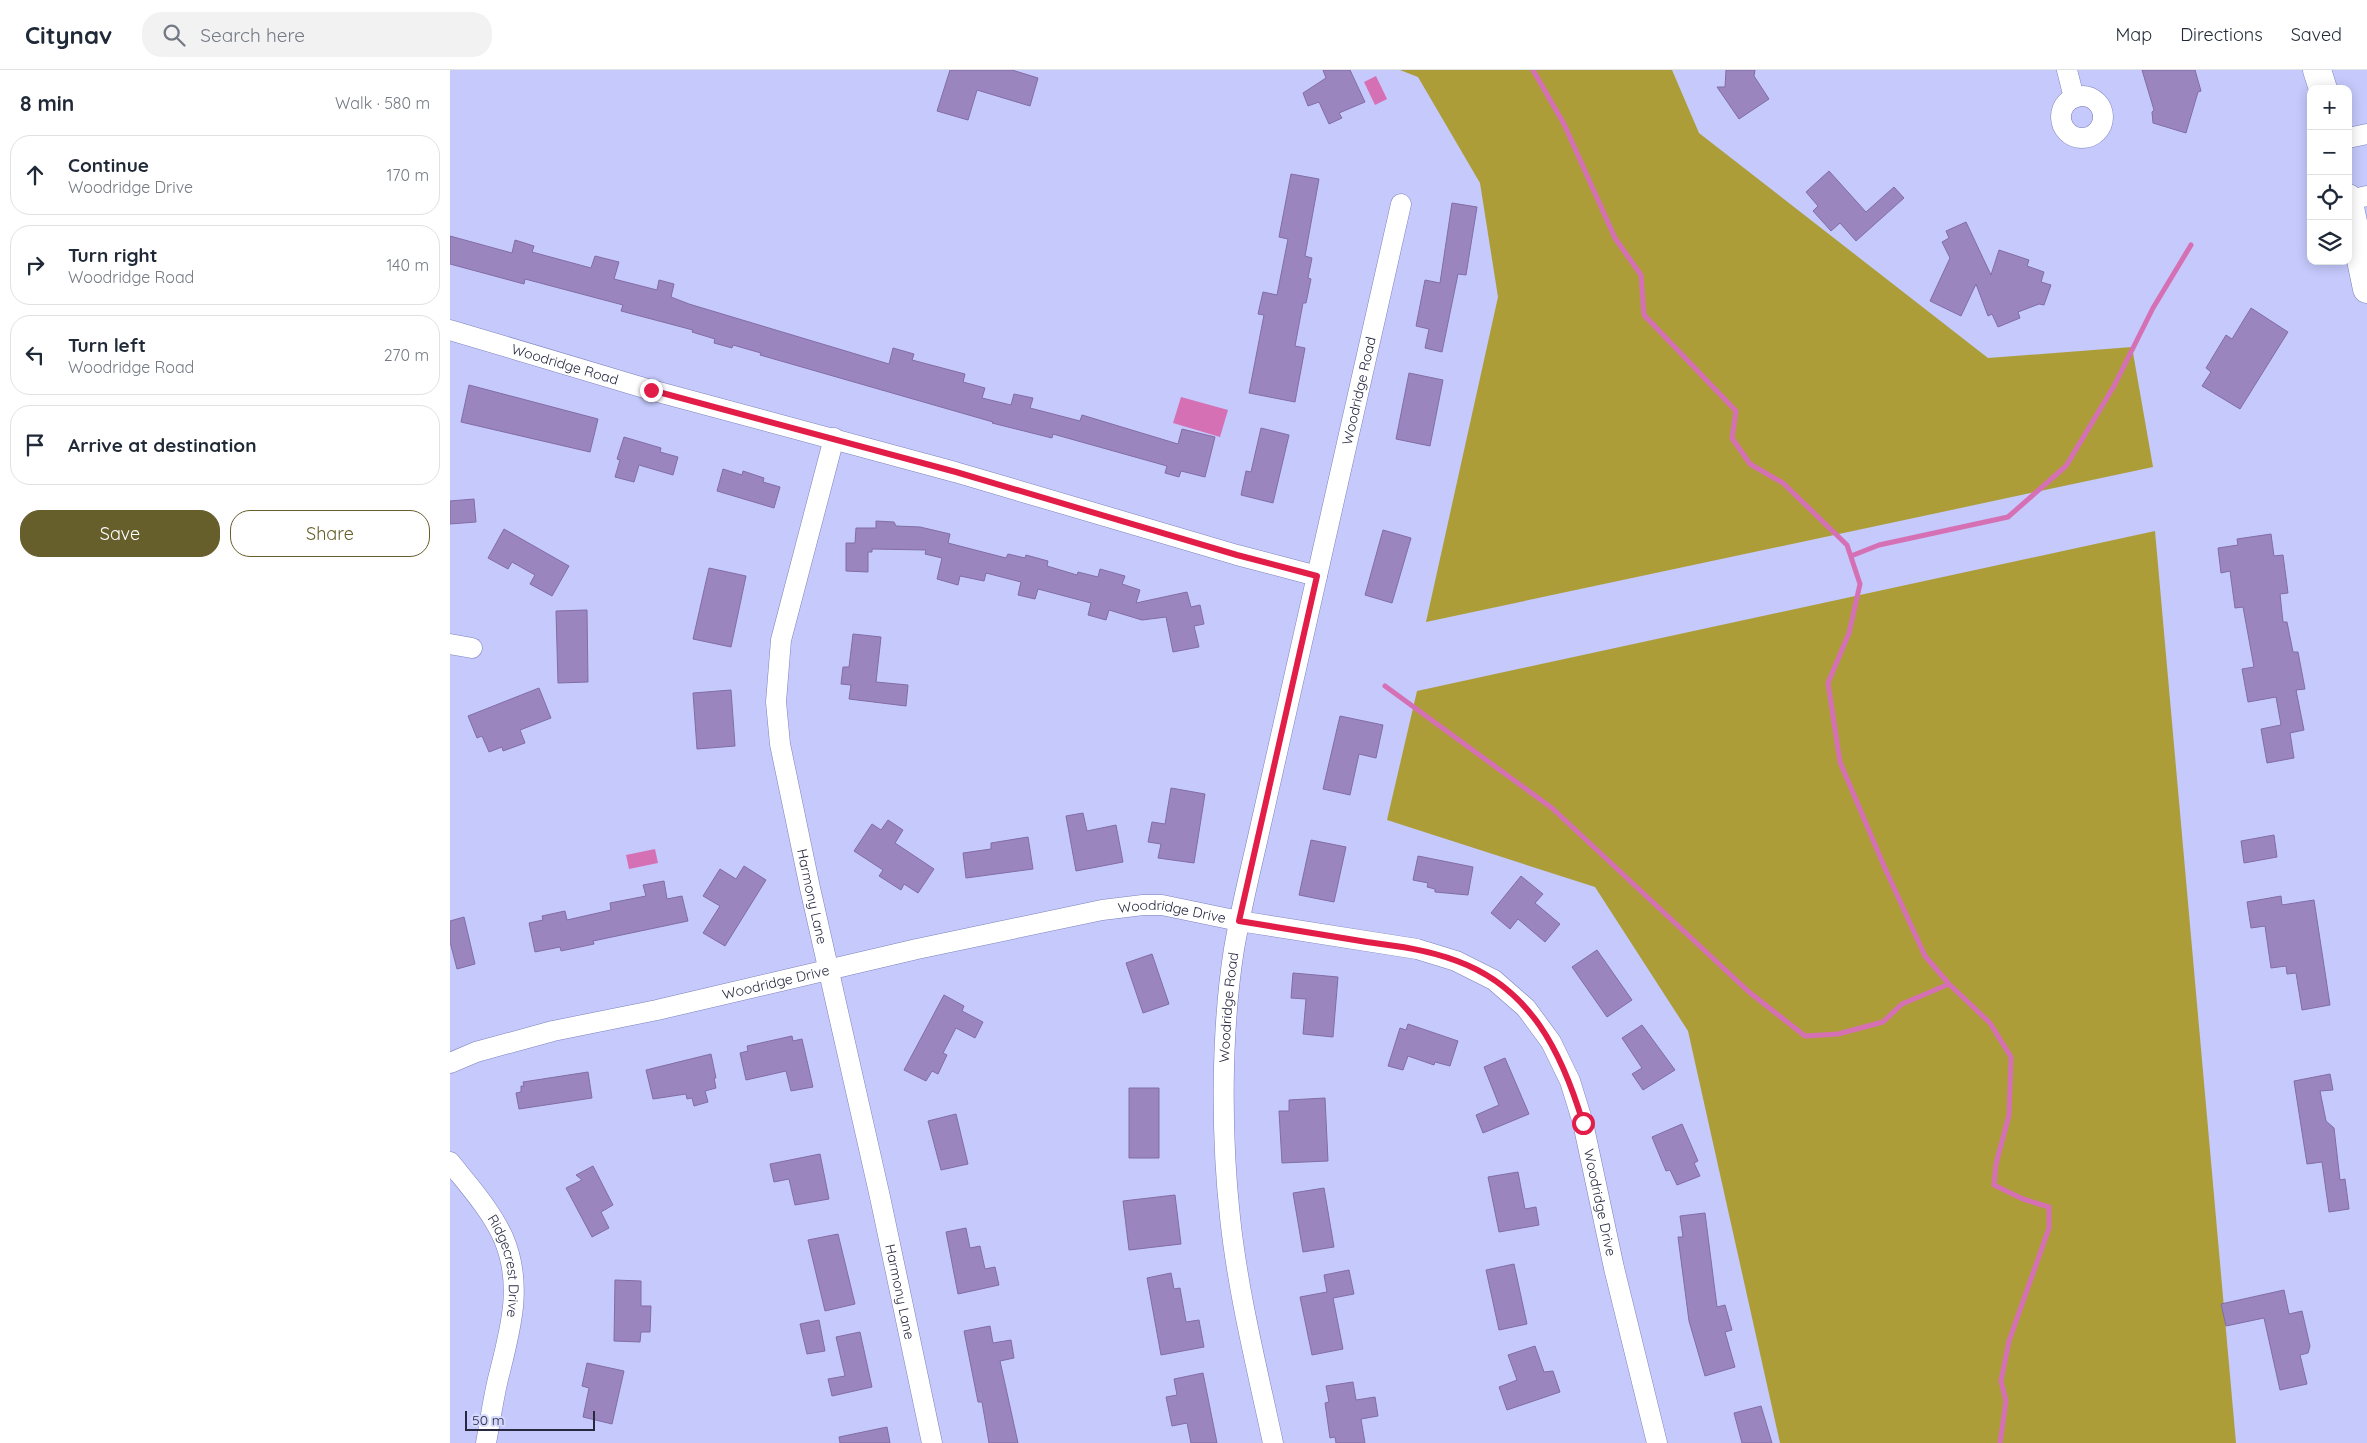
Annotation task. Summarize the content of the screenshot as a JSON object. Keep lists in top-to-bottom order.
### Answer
{
  "streets": {
    "street": [
      "Woodridge Road",
      "Harmony Lane",
      "Woodridge Drive",
      "Ridgecrest Drive"
    ]
  },
  "crossings": [
    ["Woodridge Road", "Harmony Lane"],
    ["Woodridge Road", "Woodridge Drive"],
    ["Harmony Lane", "Woodridge Drive"]
  ],
  "scale_bar": "50 m",
  "page": {
    "header": "Citynav",
    "search": "Search here",
    "nav": ["Map", "Directions", "Saved"],
    "heading": ["8 min", "Walk · 580 m"],
    "map_buttons": ["+", "−"],
    "list": [
      ["Continue", "Woodridge Drive", "170 m"],
      ["Turn right", "Woodridge Road", "140 m"],
      ["Turn left", "Woodridge Road", "270 m"],
      "Arrive at destination"
    ],
    "buttons": ["Save", "Share"],
    "scale": "50 m"
  }
}
